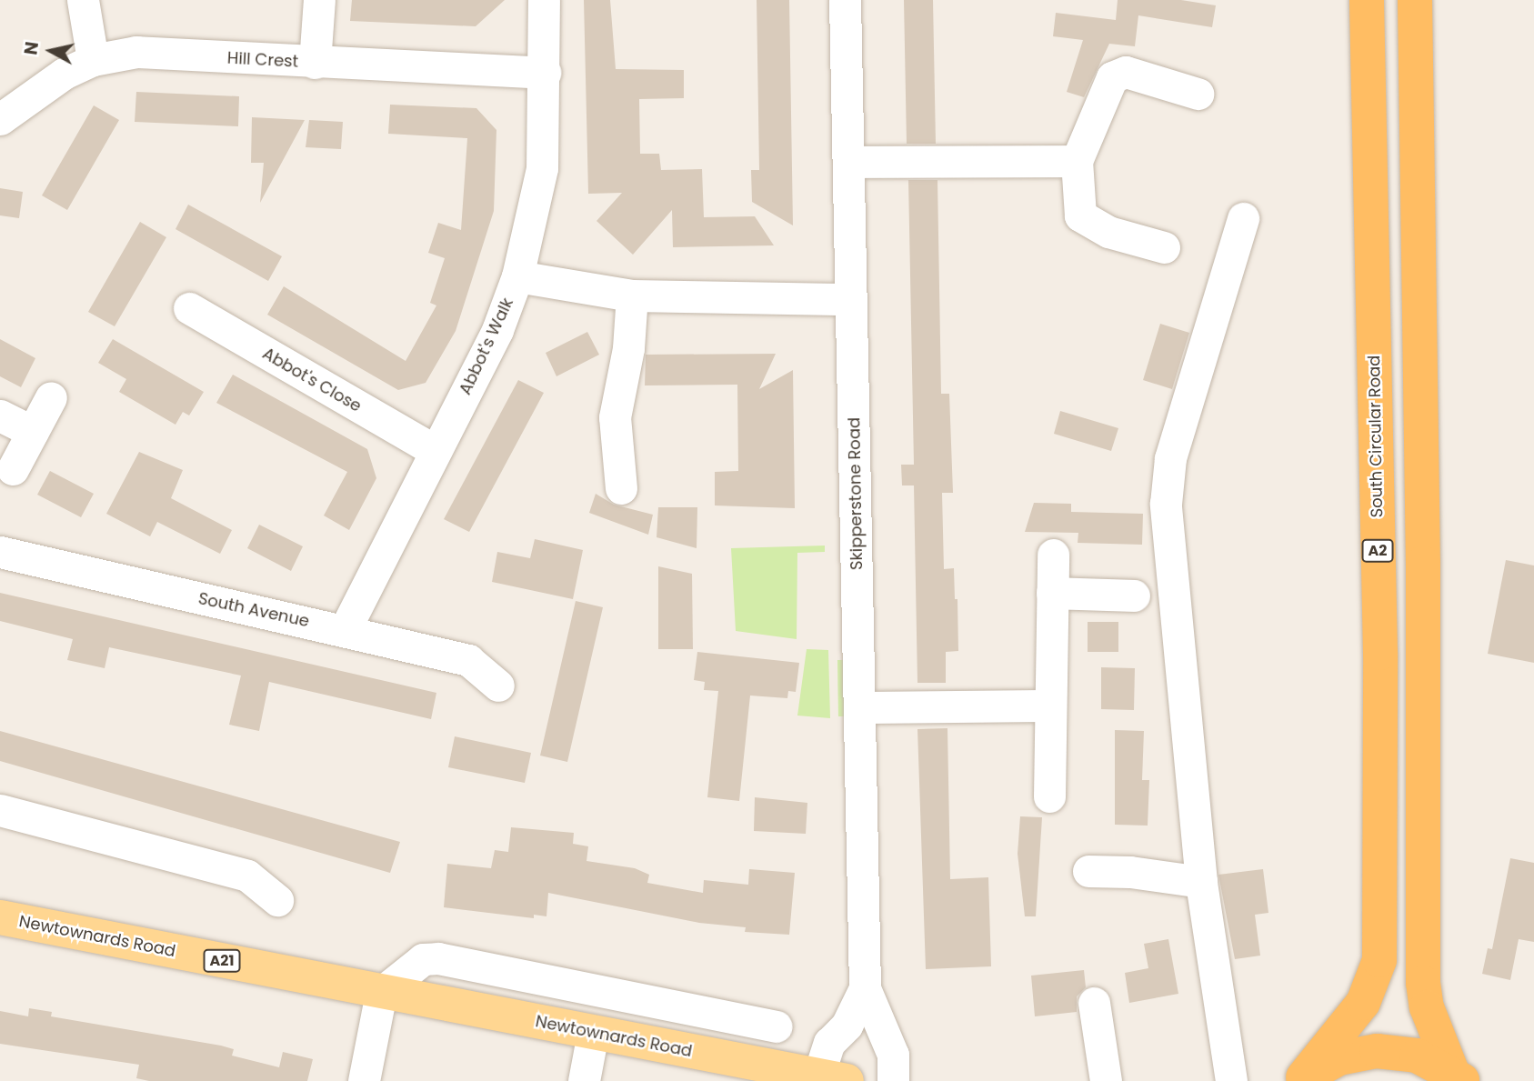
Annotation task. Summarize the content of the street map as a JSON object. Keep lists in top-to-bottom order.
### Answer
{
  "streets": {
    "highway": ["South Circular Road", "A2"],
    "main road": ["Newtownards Road", "A21"],
    "street": [
      "Hill Crest",
      "Abbot's Walk",
      "Abbot's Close",
      "Skipperstone Road",
      "South Avenue"
    ]
  },
  "crossings": [
    ["Hill Crest", "Abbot's Walk"],
    ["Abbot's Walk", "Abbot's Close"],
    ["Abbot's Walk", "South Avenue"],
    ["South Circular Road", "A2"],
    ["Skipperstone Road", "Newtownards Road"]
  ],
  "north": "left"
}
